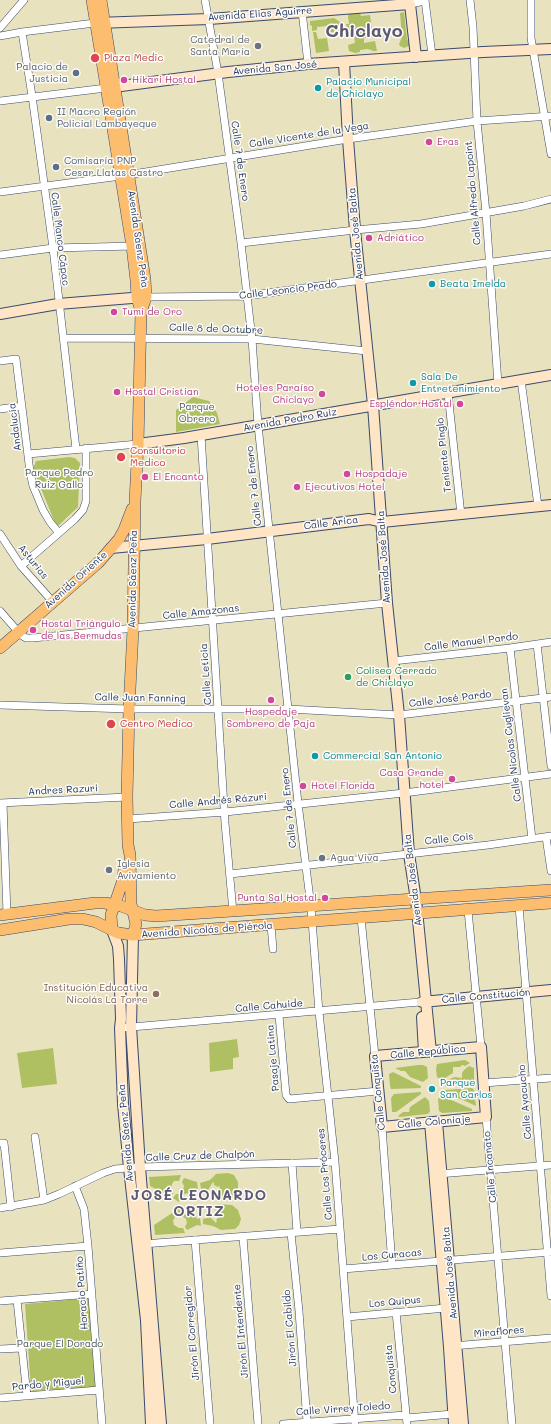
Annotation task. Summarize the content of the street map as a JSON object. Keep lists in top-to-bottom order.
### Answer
{
  "streets": {
    "main road": ["Avenida Sáenz Peña", "Avenida Oriente", "Avenida Nicolás de Piérola"],
    "street": [
      "Avenida Elias Aguirre",
      "Avenida San José",
      "Calle Vicente de la Vega",
      "Calle 7 de Enero",
      "Calle Alfredo Lapoint",
      "Avenida José Balta",
      "Calle Manco Cápac",
      "Calle Leoncio Prado",
      "Calle 8 de Octubre",
      "Avenida Pedro Ruiz",
      "Andalucía",
      "Teniente Pinglo",
      "Calle Arica",
      "Asturias",
      "Calle Amazonas",
      "Calle Manuel Pardo",
      "Calle Leticia",
      "Calle Juan Fanning",
      "Calle José Pardo",
      "Calle Nicolas Cuglievan",
      "Andres Razuri",
      "Calle Andrés Rázuri",
      "Calle Cois",
      "Calle Constitución",
      "Calle Cahuide",
      "Calle República",
      "Pasaje Latina",
      "Calle Conquista",
      "Calle Ayacucho",
      "Calle Coloniaje",
      "Calle Cruz de Chalpón",
      "Calle Incanato",
      "Calle Los Próceres",
      "Los Curacas",
      "Horacio Patiño",
      "Los Quipus",
      "Jirón El Cabildo",
      "Jirón El Intendente",
      "Miraflores",
      "Jirón El Corregidor",
      "Conquista",
      "Pardo y Miguel",
      "Calle Virrey Toledo"
    ]
  },
  "crossings": [
    ["Avenida Elias Aguirre", "Calle 7 de Enero"],
    ["Avenida Elias Aguirre", "Avenida Sáenz Peña"],
    ["Avenida San José", "Calle 7 de Enero"],
    ["Avenida San José", "Calle Alfredo Lapoint"],
    ["Avenida San José", "Avenida José Balta"],
    ["Avenida San José", "Calle Manco Cápac"],
    ["Avenida San José", "Avenida Sáenz Peña"],
    ["Calle Vicente de la Vega", "Calle 7 de Enero"],
    ["Calle Vicente de la Vega", "Calle Alfredo Lapoint"],
    ["Calle Vicente de la Vega", "Avenida José Balta"],
    ["Calle Vicente de la Vega", "Calle Manco Cápac"],
    ["Calle Vicente de la Vega", "Avenida Sáenz Peña"],
    ["Calle 7 de Enero", "Calle Leoncio Prado"],
    ["Calle 7 de Enero", "Calle 8 de Octubre"],
    ["Calle 7 de Enero", "Avenida Pedro Ruiz"],
    ["Calle 7 de Enero", "Calle Arica"],
    ["Calle 7 de Enero", "Calle Amazonas"],
    ["Calle 7 de Enero", "Calle Juan Fanning"],
    ["Calle 7 de Enero", "Calle Andrés Rázuri"],
    ["Calle 7 de Enero", "Calle Cois"],
    ["Calle 7 de Enero", "Avenida Nicolás de Piérola"],
    ["Calle 7 de Enero", "Calle Los Próceres"],
    ["Calle Alfredo Lapoint", "Calle Leoncio Prado"],
    ["Calle Alfredo Lapoint", "Avenida Pedro Ruiz"],
    ["Avenida José Balta", "Calle Leoncio Prado"],
    ["Avenida José Balta", "Calle 8 de Octubre"],
    ["Avenida José Balta", "Avenida Pedro Ruiz"],
    ["Avenida José Balta", "Calle Arica"],
    ["Avenida José Balta", "Calle Amazonas"],
    ["Avenida José Balta", "Calle Manuel Pardo"],
    ["Avenida José Balta", "Calle Juan Fanning"],
    ["Avenida José Balta", "Calle José Pardo"],
    ["Avenida José Balta", "Calle Andrés Rázuri"],
    ["Avenida José Balta", "Calle Cois"],
    ["Avenida José Balta", "Avenida Nicolás de Piérola"],
    ["Avenida José Balta", "Calle Constitución"],
    ["Avenida José Balta", "Calle Cahuide"],
    ["Avenida José Balta", "Calle República"],
    ["Avenida José Balta", "Calle Coloniaje"],
    ["Avenida José Balta", "Los Curacas"],
    ["Avenida José Balta", "Los Quipus"],
    ["Avenida José Balta", "Miraflores"],
    ["Avenida José Balta", "Calle Virrey Toledo"],
    ["Calle Manco Cápac", "Calle Leoncio Prado"],
    ["Calle Manco Cápac", "Calle 8 de Octubre"],
    ["Calle Manco Cápac", "Avenida Pedro Ruiz"],
    ["Avenida Sáenz Peña", "Calle Leoncio Prado"],
    ["Avenida Sáenz Peña", "Calle 8 de Octubre"],
    ["Avenida Sáenz Peña", "Avenida Pedro Ruiz"],
    ["Avenida Sáenz Peña", "Calle Arica"],
    ["Avenida Sáenz Peña", "Avenida Oriente"],
    ["Avenida Sáenz Peña", "Calle Amazonas"],
    ["Avenida Sáenz Peña", "Calle Juan Fanning"],
    ["Avenida Sáenz Peña", "Andres Razuri"],
    ["Avenida Sáenz Peña", "Calle Andrés Rázuri"],
    ["Avenida Sáenz Peña", "Avenida Nicolás de Piérola"],
    ["Avenida Sáenz Peña", "Calle Cahuide"],
    ["Avenida Sáenz Peña", "Calle Cruz de Chalpón"],
    ["Avenida Pedro Ruiz", "Andalucía"],
    ["Avenida Pedro Ruiz", "Teniente Pinglo"],
    ["Avenida Pedro Ruiz", "Calle Leticia"],
    ["Teniente Pinglo", "Calle Arica"],
    ["Calle Arica", "Avenida Oriente"],
    ["Calle Arica", "Calle Leticia"],
    ["Asturias", "Avenida Oriente"],
    ["Avenida Oriente", "Calle Amazonas"],
    ["Calle Amazonas", "Calle Leticia"],
    ["Calle Manuel Pardo", "Calle Nicolas Cuglievan"],
    ["Calle Leticia", "Calle Juan Fanning"],
    ["Calle Leticia", "Calle Andrés Rázuri"],
    ["Calle Leticia", "Calle Cois"],
    ["Calle Leticia", "Avenida Nicolás de Piérola"],
    ["Calle Juan Fanning", "Calle José Pardo"],
    ["Calle José Pardo", "Calle Nicolas Cuglievan"],
    ["Calle Nicolas Cuglievan", "Calle Andrés Rázuri"],
    ["Calle Nicolas Cuglievan", "Calle Cois"],
    ["Avenida Nicolás de Piérola", "Calle Conquista"],
    ["Avenida Nicolás de Piérola", "Calle Ayacucho"],
    ["Avenida Nicolás de Piérola", "Calle Incanato"],
    ["Avenida Nicolás de Piérola", "Calle Los Próceres"],
    ["Calle Constitución", "Calle Cahuide"],
    ["Calle Constitución", "Calle Ayacucho"],
    ["Calle Constitución", "Calle Incanato"],
    ["Calle Cahuide", "Pasaje Latina"],
    ["Calle Cahuide", "Calle Conquista"],
    ["Calle Cahuide", "Calle Los Próceres"],
    ["Calle República", "Calle Conquista"],
    ["Calle República", "Calle Incanato"],
    ["Pasaje Latina", "Calle Los Próceres"],
    ["Calle Conquista", "Calle Coloniaje"],
    ["Calle Conquista", "Los Curacas"],
    ["Calle Ayacucho", "Los Curacas"],
    ["Calle Coloniaje", "Calle Incanato"],
    ["Calle Cruz de Chalpón", "Calle Los Próceres"],
    ["Calle Cruz de Chalpón", "Horacio Patiño"],
    ["Calle Cruz de Chalpón", "Jirón El Cabildo"],
    ["Calle Incanato", "Los Curacas"],
    ["Calle Incanato", "Miraflores"],
    ["Calle Los Próceres", "Los Curacas"],
    ["Calle Los Próceres", "Los Quipus"],
    ["Calle Los Próceres", "Calle Virrey Toledo"],
    ["Horacio Patiño", "Pardo y Miguel"],
    ["Los Quipus", "Conquista"],
    ["Jirón El Cabildo", "Calle Virrey Toledo"],
    ["Conquista", "Calle Virrey Toledo"]
  ],
  "districts": ["Chiclayo", "JOSÉ LEONARDO ORTIZ"],
  "parks": ["Parque Obrero", "Parque Pedro Ruiz Gallo", "Parque El Dorado"],
  "places": [
    "Catedral de Santa María",
    "Plaza Medic",
    "Palacio de Justicia",
    "Hikari Hostal",
    "Palacio Municipal de Chiclayo",
    "II Macro Región Policial Lambayeque",
    "Eras",
    "Comisaría PNP Cesar Llatas Castro",
    "Adriático",
    "Beata Imelda",
    "Tumi de Oro",
    "Sala De Entretenimiento",
    "Hostal Cristian",
    "Hoteles Paraíso Chiclayo",
    "Espléndor Hostal",
    "Consultorio Medico",
    "Hospadaje",
    "El Encanto",
    "Ejecutivos Hotel",
    "Hostal Triángulo de las Bermudas",
    "Coliseo Cerrado de Chiclayo",
    "Hospedaje Sombrero de Paja",
    "Centro Medico",
    "Commercial San Antonio",
    "Casa Grande hotel",
    "Hotel Florida",
    "Agua Viva",
    "Iglesia Avivamiento",
    "Punta Sal Hostal",
    "Institución Educativa Nicolás La Torre",
    "Parque San Carlos"
  ]
}
